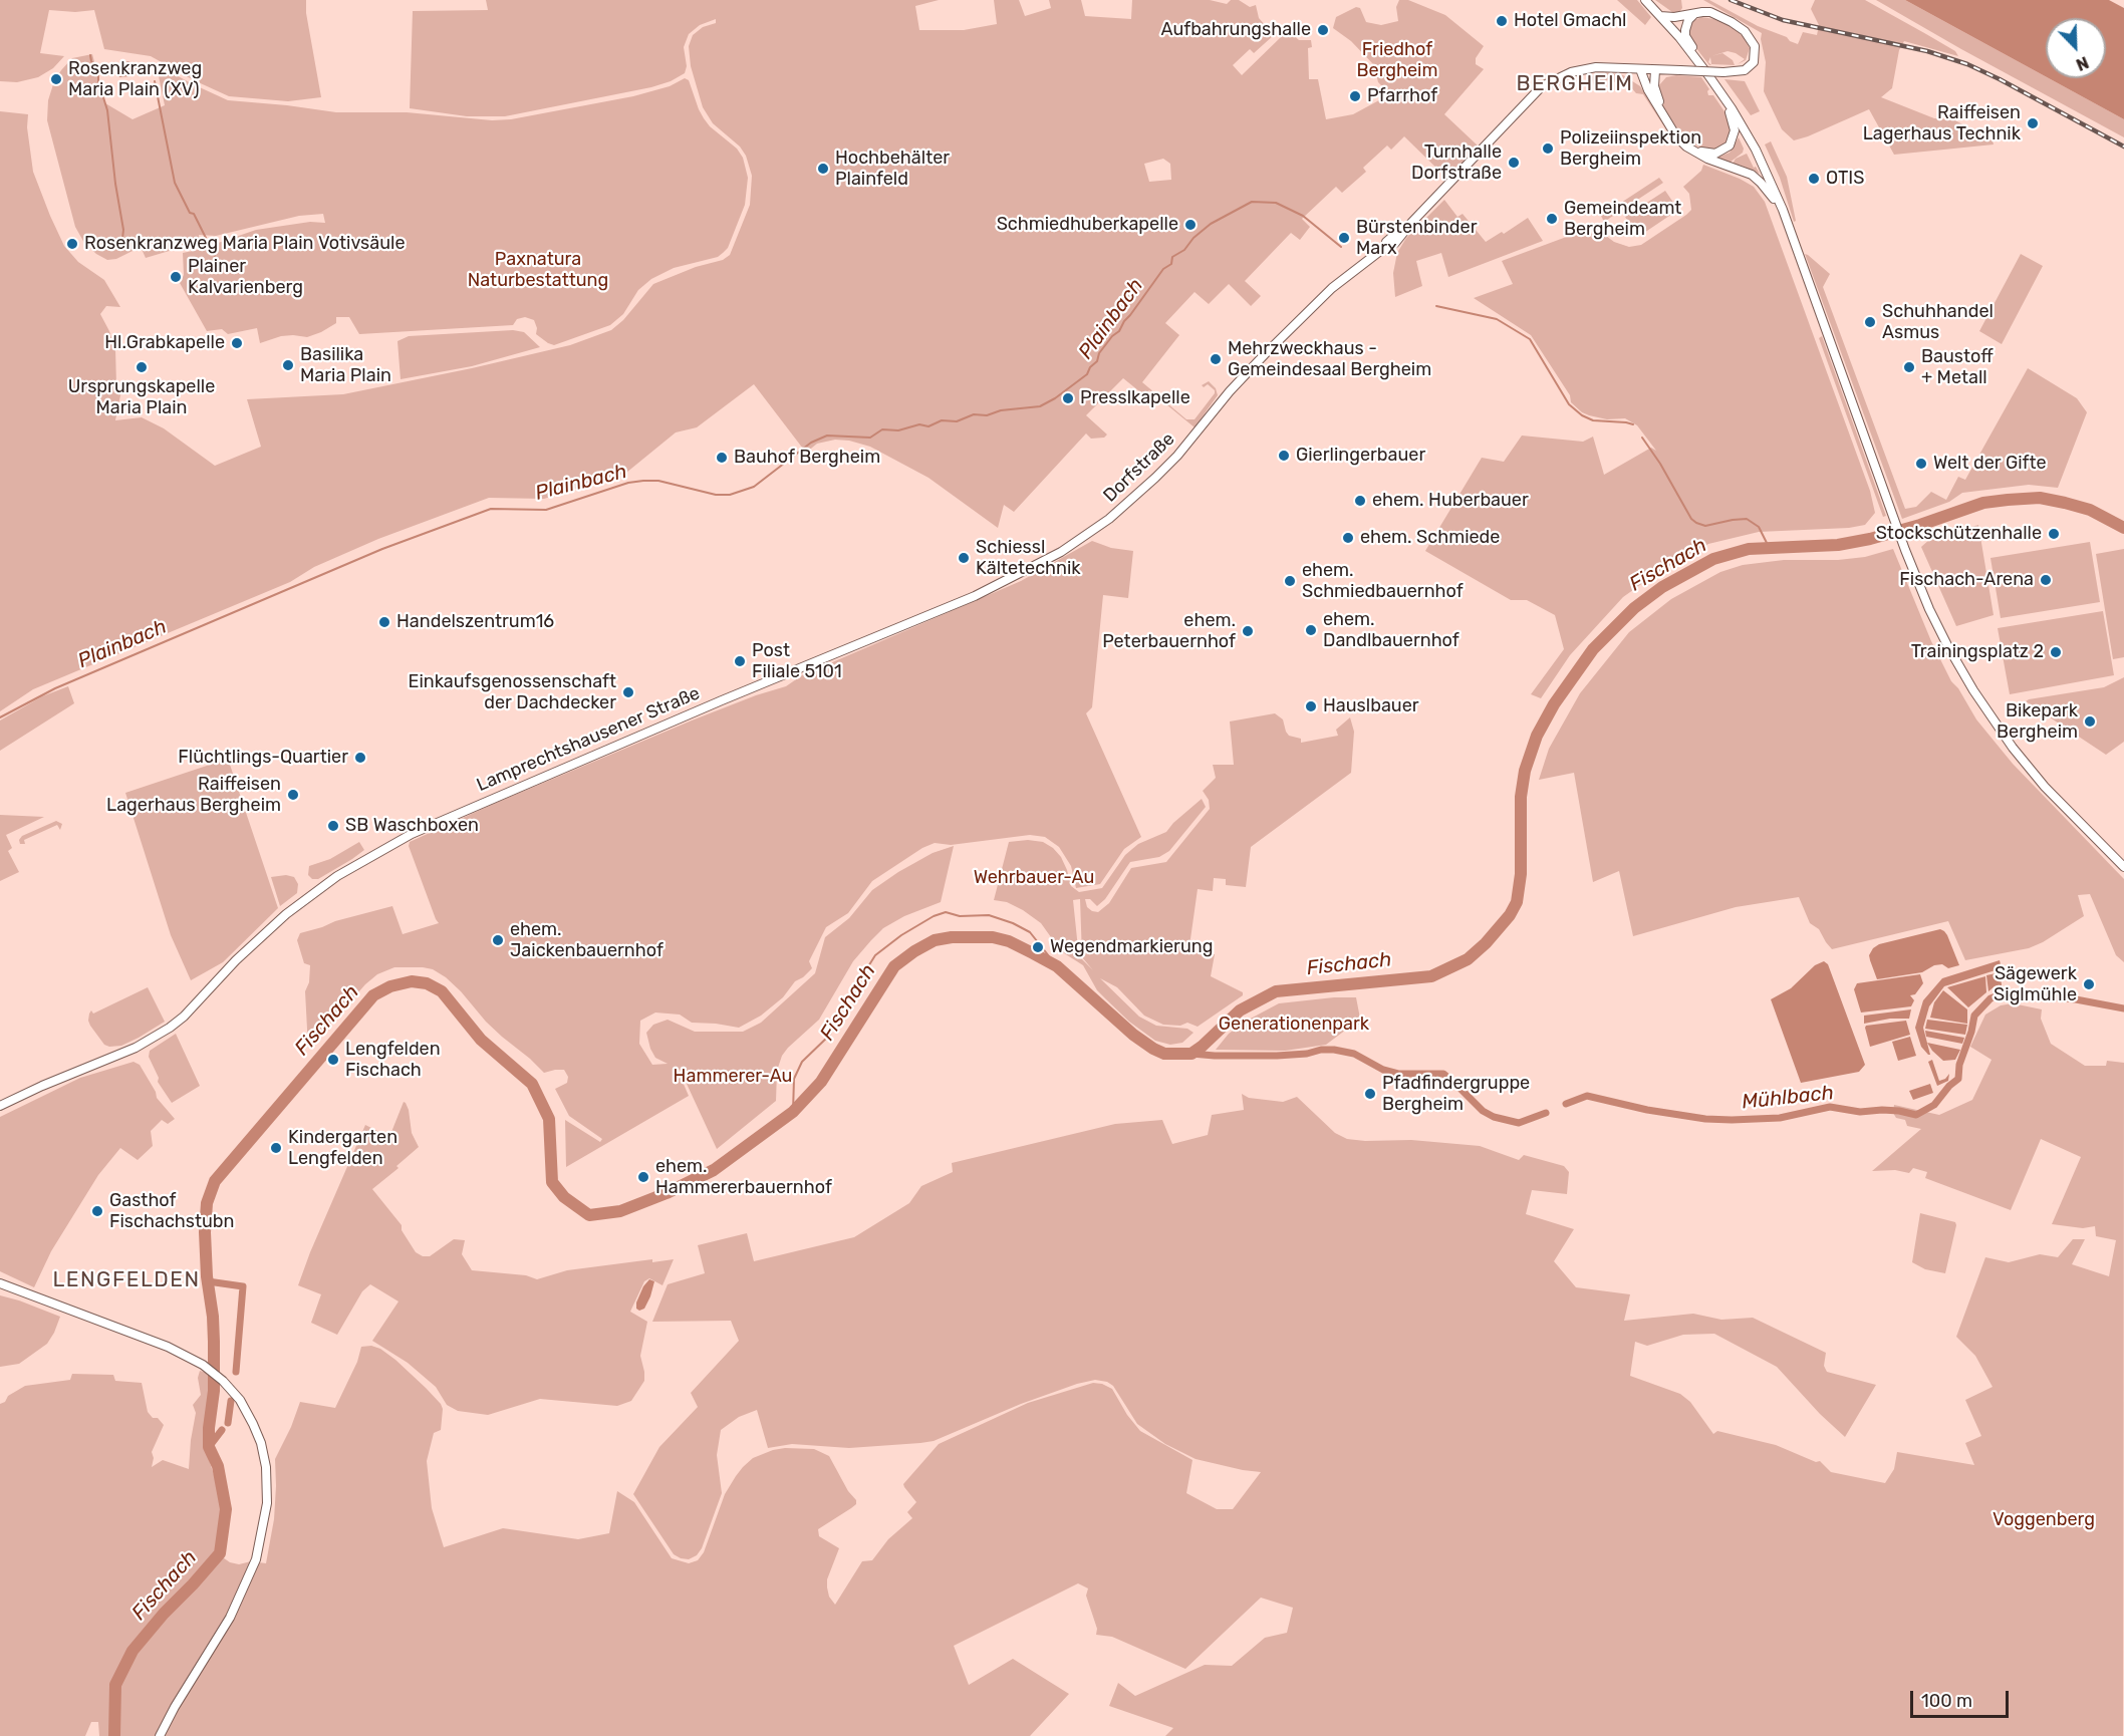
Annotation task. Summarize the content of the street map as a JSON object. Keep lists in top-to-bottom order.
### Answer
{
  "streets": {
    "main road": ["Dorfstraße", "Lamprechtshausener Straße"]
  },
  "crossings": [
    ["Dorfstraße", "Lamprechtshausener Straße"]
  ],
  "districts": ["BERGHEIM", "LENGFELDEN"],
  "water": ["Plainbach", "Fischach", "Mühlbach"],
  "parks": [
    "Friedhof Bergheim",
    "Paxnatura Naturbestattung",
    "Wehrbauer-Au",
    "Generationenpark",
    "Hammerer-Au",
    "Voggenberg"
  ],
  "places": [
    "Hotel Gmachl",
    "Aufbahrungshalle",
    "Rosenkranzweg Maria Plain (XV)",
    "Pfarrhof",
    "Raiffeisen Lagerhaus Technik",
    "Polizeiinspektion Bergheim",
    "Turnhalle Dorfstraße",
    "Hochbehälter Plainfeld",
    "OTIS",
    "Gemeindeamt Bergheim",
    "Schmiedhuberkapelle",
    "Bürstenbinder Marx",
    "Rosenkranzweg Maria Plain Votivsäule",
    "Plainer Kalvarienberg",
    "Schuhhandel Asmus",
    "Hl.Grabkapelle",
    "Mehrzweckhaus - Gemeindesaal Bergheim",
    "Basilika Maria Plain",
    "Ursprungskapelle Maria Plain",
    "Baustoff + Metall",
    "Presslkapelle",
    "Gierlingerbauer",
    "Bauhof Bergheim",
    "Welt der Gifte",
    "ehem. Huberbauer",
    "Stockschützenhalle",
    "ehem. Schmiede",
    "Schiessl Kältetechnik",
    "Fischach-Arena",
    "ehem. Schmiedbauernhof",
    "Handelszentrum16",
    "ehem. Dandlbauernhof",
    "ehem. Peterbauernhof",
    "Trainingsplatz 2",
    "Post Filiale 5101",
    "Einkaufsgenossenschaft der Dachdecker",
    "Hauslbauer",
    "Bikepark Bergheim",
    "Flüchtlings-Quartier",
    "Raiffeisen Lagerhaus Bergheim",
    "SB Waschboxen",
    "ehem. Jaickenbauernhof",
    "Wegendmarkierung",
    "Sägewerk Siglmühle",
    "Lengfelden Fischach",
    "Pfadfindergruppe Bergheim",
    "Kindergarten Lengfelden",
    "ehem. Hammererbauernhof",
    "Gasthof Fischachstubn"
  ],
  "scale_bar": "100 m",
  "north": "bottom right"
}
